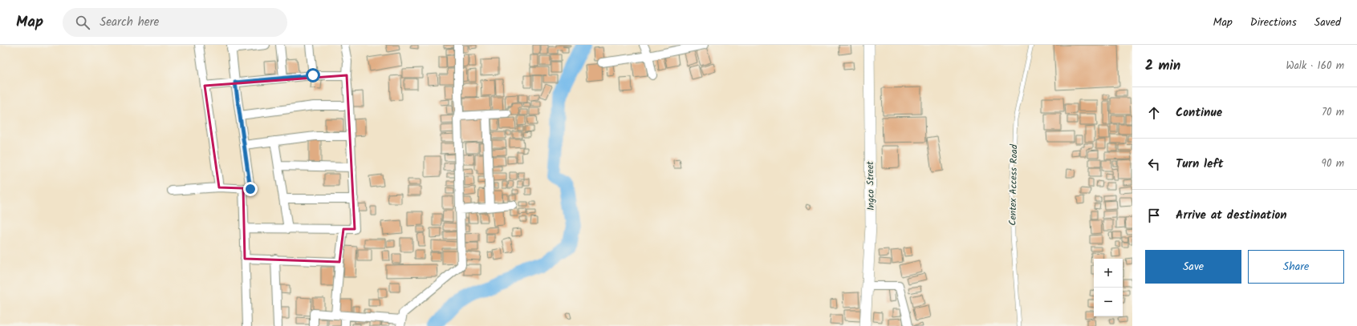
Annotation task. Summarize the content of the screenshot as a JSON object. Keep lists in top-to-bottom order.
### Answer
{
  "streets": {
    "street": ["Ingco Street"],
    "lane": ["Centex Access Road"]
  },
  "page": {
    "header": "Map",
    "search": "Search here",
    "nav": ["Map", "Directions", "Saved"],
    "heading": ["2 min", "Walk · 160 m"],
    "list": [
      ["Continue", "70 m"],
      ["Turn left", "90 m"],
      "Arrive at destination"
    ],
    "buttons": ["Save", "Share"],
    "map_buttons": ["+", "−"]
  }
}
